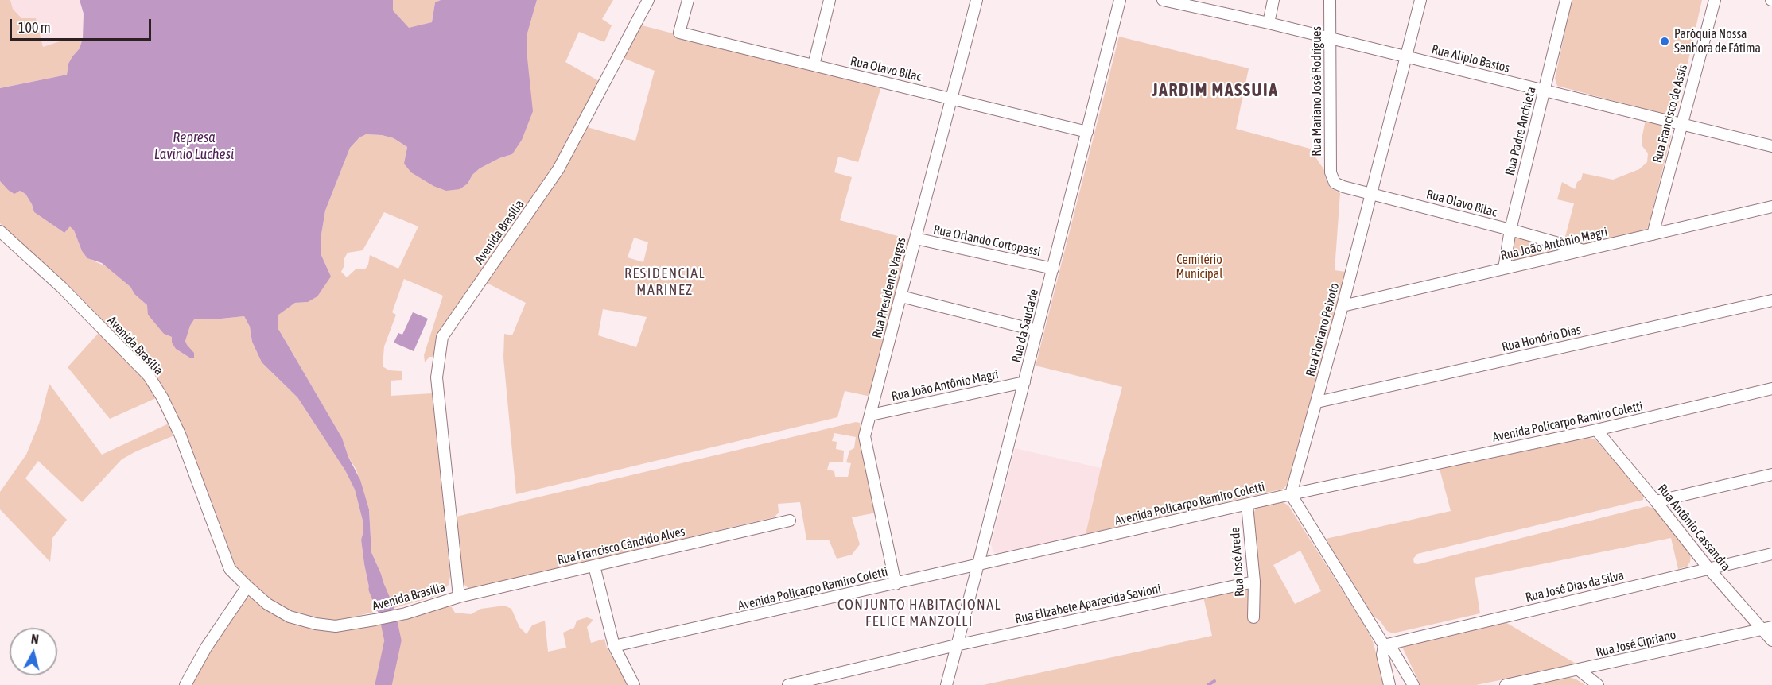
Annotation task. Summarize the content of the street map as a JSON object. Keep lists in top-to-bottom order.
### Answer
{
  "streets": {
    "street": [
      "Rua Alípio Bastos",
      "Rua Olavo Bilac",
      "Rua Mariano José Rodrigues",
      "Rua Francisco de Assis",
      "Rua Padre Anchieta",
      "Avenida Brasília",
      "Rua Orlando Cortopassi",
      "Rua João Antônio Magri",
      "Rua Presidente Vargas",
      "Rua da Saudade",
      "Rua Floriano Peixoto",
      "Rua Honório Dias",
      "Avenida Policarpo Ramiro Coletti",
      "Rua Antônio Cassandra",
      "Rua Francisco Cândido Alves",
      "Rua José Arede",
      "Rua José Dias da Silva",
      "Rua Elizabete Aparecida Savioni",
      "Rua José Cipriano"
    ]
  },
  "crossings": [
    ["Rua Alípio Bastos", "Rua Mariano José Rodrigues"],
    ["Rua Alípio Bastos", "Rua Francisco de Assis"],
    ["Rua Alípio Bastos", "Rua Padre Anchieta"],
    ["Rua Alípio Bastos", "Rua Floriano Peixoto"],
    ["Rua Olavo Bilac", "Rua Mariano José Rodrigues"],
    ["Rua Olavo Bilac", "Rua Padre Anchieta"],
    ["Rua Olavo Bilac", "Rua João Antônio Magri"],
    ["Rua Olavo Bilac", "Rua Presidente Vargas"],
    ["Rua Olavo Bilac", "Rua da Saudade"],
    ["Rua Olavo Bilac", "Rua Floriano Peixoto"],
    ["Rua Francisco de Assis", "Rua João Antônio Magri"],
    ["Rua Padre Anchieta", "Rua João Antônio Magri"],
    ["Avenida Brasília", "Rua Francisco Cândido Alves"],
    ["Rua Orlando Cortopassi", "Rua Presidente Vargas"],
    ["Rua Orlando Cortopassi", "Rua da Saudade"],
    ["Rua João Antônio Magri", "Rua Presidente Vargas"],
    ["Rua João Antônio Magri", "Rua da Saudade"],
    ["Rua João Antônio Magri", "Rua Floriano Peixoto"],
    ["Rua Presidente Vargas", "Avenida Policarpo Ramiro Coletti"],
    ["Rua da Saudade", "Avenida Policarpo Ramiro Coletti"],
    ["Rua da Saudade", "Rua Elizabete Aparecida Savioni"],
    ["Rua Floriano Peixoto", "Rua Honório Dias"],
    ["Rua Floriano Peixoto", "Avenida Policarpo Ramiro Coletti"],
    ["Avenida Policarpo Ramiro Coletti", "Rua Antônio Cassandra"],
    ["Avenida Policarpo Ramiro Coletti", "Rua José Arede"],
    ["Rua Antônio Cassandra", "Rua José Dias da Silva"],
    ["Rua Antônio Cassandra", "Rua José Cipriano"],
    ["Rua José Arede", "Rua Elizabete Aparecida Savioni"]
  ],
  "districts": ["JARDIM MASSUIA", "RESIDENCIAL MARINEZ", "CONJUNTO HABITACIONAL FELICE MANZOLLI"],
  "water": ["Represa Lavinio Luchesi"],
  "parks": ["Cemitério Municipal"],
  "places": ["Paróquia Nossa Senhora de Fátima"],
  "scale_bar": "100 m",
  "north": "top"
}
